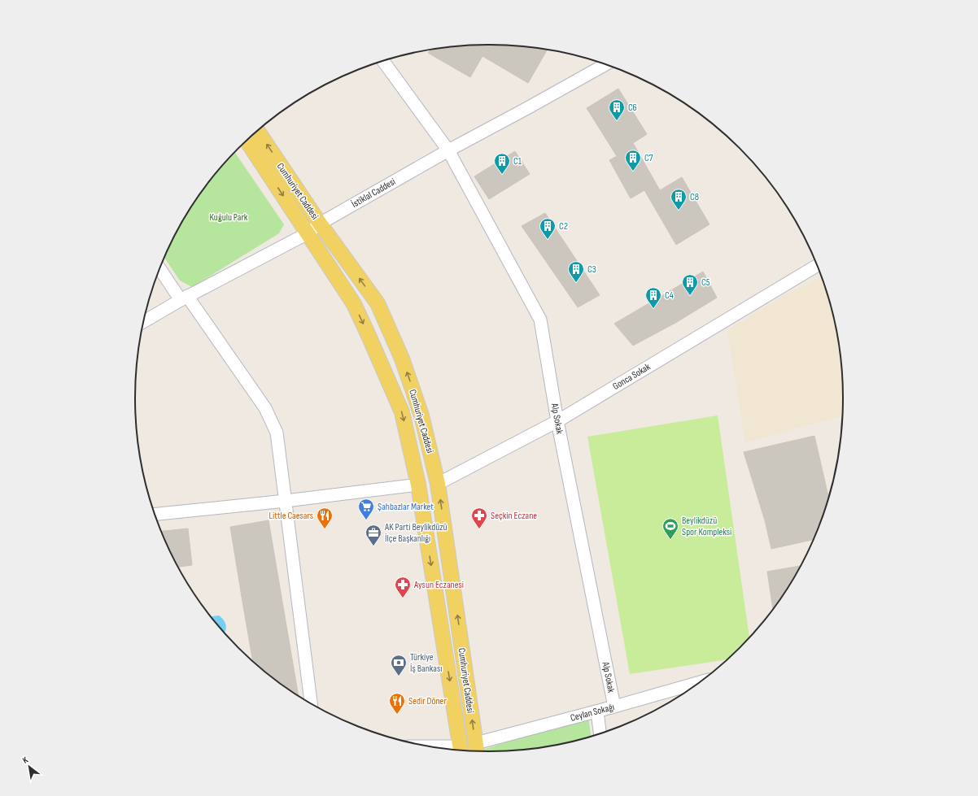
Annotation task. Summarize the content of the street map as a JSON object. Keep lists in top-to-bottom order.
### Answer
{
  "streets": {
    "main road": ["Cumhuriyet Caddesi"],
    "street": [
      "İstiklal Caddesi",
      "Gonca Sokak",
      "Alp Sokak",
      "Ceylan Sokağı"
    ]
  },
  "crossings": [
    ["Cumhuriyet Caddesi", "İstiklal Caddesi"],
    ["Cumhuriyet Caddesi", "Gonca Sokak"],
    ["Cumhuriyet Caddesi", "Ceylan Sokağı"],
    ["İstiklal Caddesi", "Alp Sokak"],
    ["Gonca Sokak", "Alp Sokak"],
    ["Alp Sokak", "Ceylan Sokağı"]
  ],
  "parks": ["Kuğulu Park"],
  "places": {
    "building": [
      "C6",
      "C7",
      "C1",
      "C8",
      "C2",
      "C3",
      "C5",
      "C4"
    ],
    "supermarket": ["Şahbazlar Market"],
    "restaurant": ["Little Caesars", "Sedir Döner"],
    "pharmacy": ["Seçkin Eczane", "Aysun Eczanesi"],
    "sports": ["Beylikdüzü Spor Kompleksi"],
    "office": ["AK Parti Beylikdüzü İlçe Başkanlığı"],
    "bank": ["Türkiye İş Bankası"]
  },
  "north": "top left"
}
